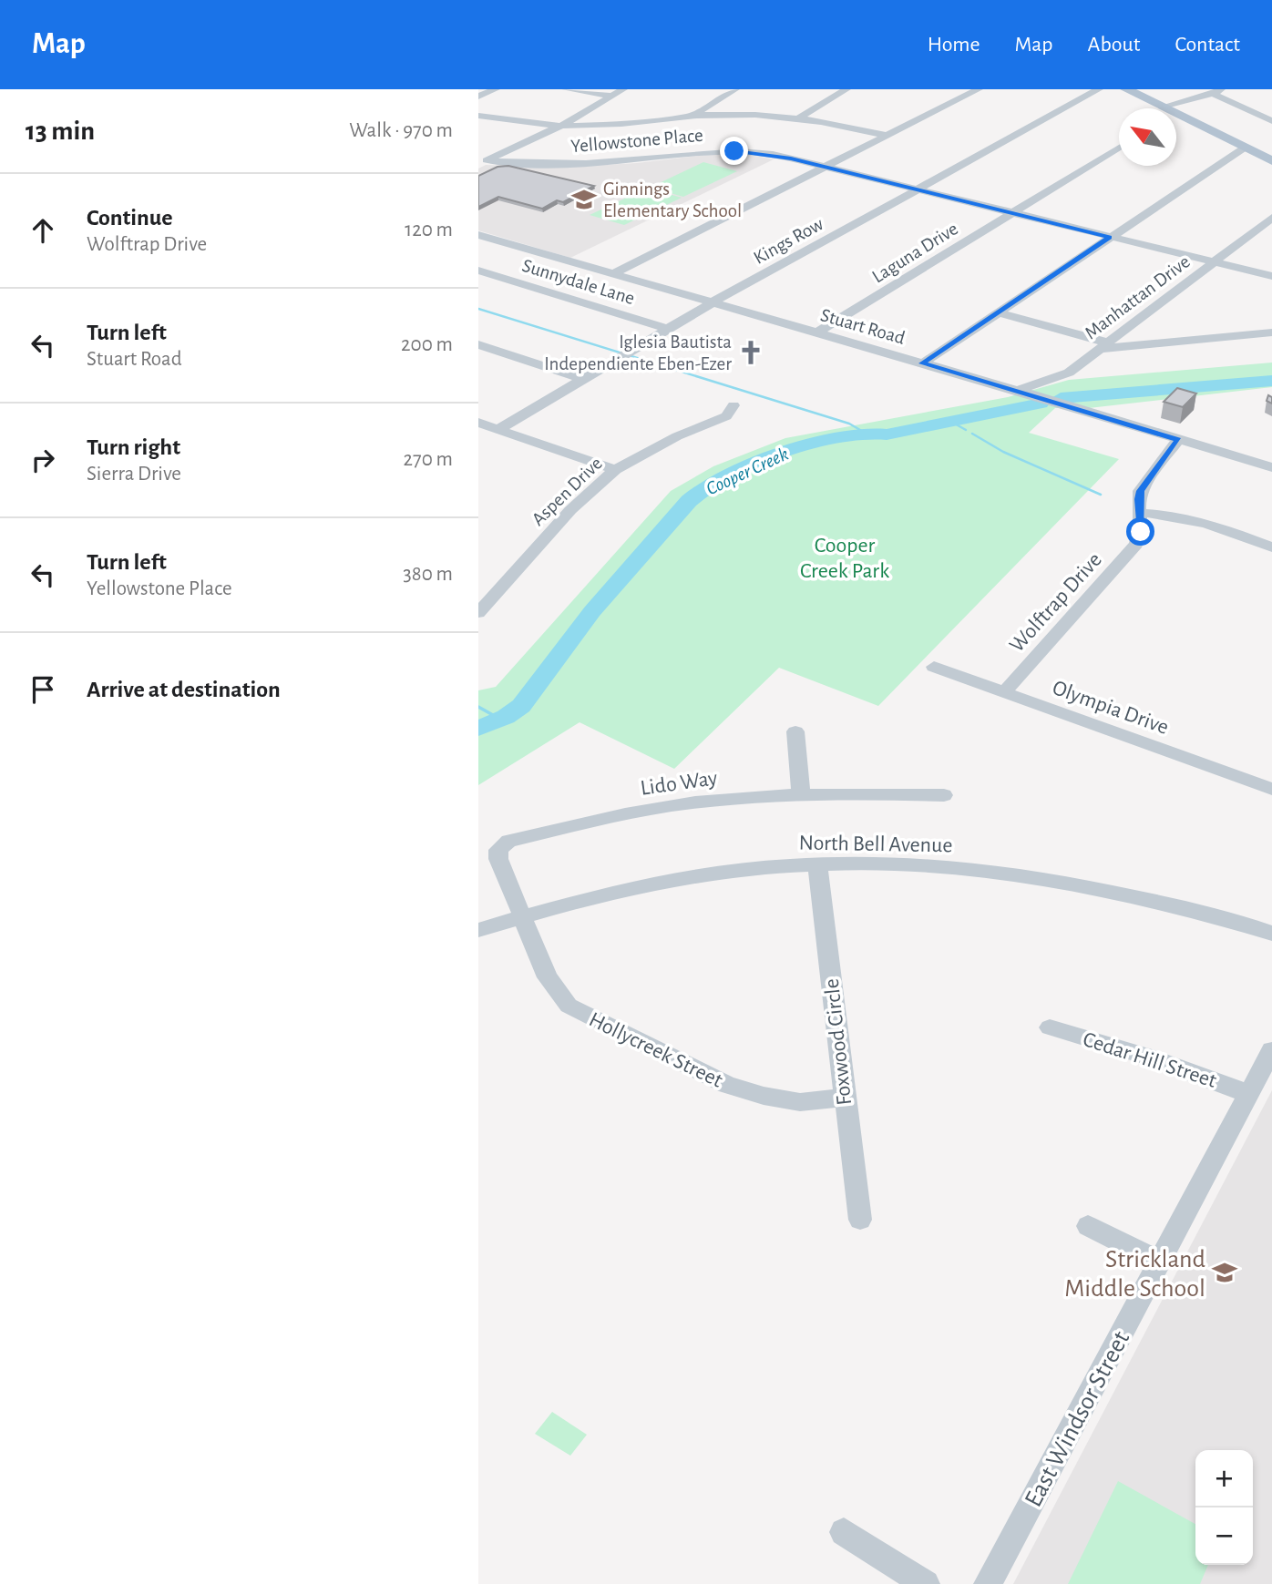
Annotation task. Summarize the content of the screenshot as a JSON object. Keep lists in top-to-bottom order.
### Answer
{
  "streets": {
    "street": [
      "Yellowstone Place",
      "Kings Row",
      "Laguna Drive",
      "Sunnydale Lane",
      "Manhattan Drive",
      "Stuart Road",
      "Aspen Drive",
      "Wolftrap Drive",
      "Olympia Drive",
      "Lido Way",
      "North Bell Avenue",
      "Foxwood Circle",
      "Hollycreek Street",
      "Cedar Hill Street",
      "East Windsor Street"
    ]
  },
  "crossings": [
    ["Yellowstone Place", "Kings Row"],
    ["Yellowstone Place", "Laguna Drive"],
    ["Yellowstone Place", "Manhattan Drive"],
    ["Kings Row", "Sunnydale Lane"],
    ["Kings Row", "Stuart Road"],
    ["Laguna Drive", "Stuart Road"],
    ["Manhattan Drive", "Stuart Road"],
    ["Stuart Road", "Wolftrap Drive"],
    ["Wolftrap Drive", "Olympia Drive"],
    ["Lido Way", "North Bell Avenue"],
    ["Lido Way", "Hollycreek Street"],
    ["North Bell Avenue", "Foxwood Circle"],
    ["North Bell Avenue", "Hollycreek Street"],
    ["Foxwood Circle", "Hollycreek Street"],
    ["Cedar Hill Street", "East Windsor Street"]
  ],
  "water": ["Cooper Creek"],
  "parks": ["Cooper Creek Park"],
  "places": {
    "school or university": ["Ginnings Elementary School", "Strickland Middle School"],
    "church": ["Iglesia Bautista Independiente Eben-Ezer"]
  },
  "north": "top left",
  "page": {
    "header": "Map",
    "nav": [
      "Home",
      "Map",
      "About",
      "Contact"
    ],
    "heading": ["13 min", "Walk · 970 m"],
    "list": [
      ["Continue", "Wolftrap Drive", "120 m"],
      ["Turn left", "Stuart Road", "200 m"],
      ["Turn right", "Sierra Drive", "270 m"],
      ["Turn left", "Yellowstone Place", "380 m"],
      "Arrive at destination"
    ],
    "map_buttons": ["+", "−"]
  }
}
